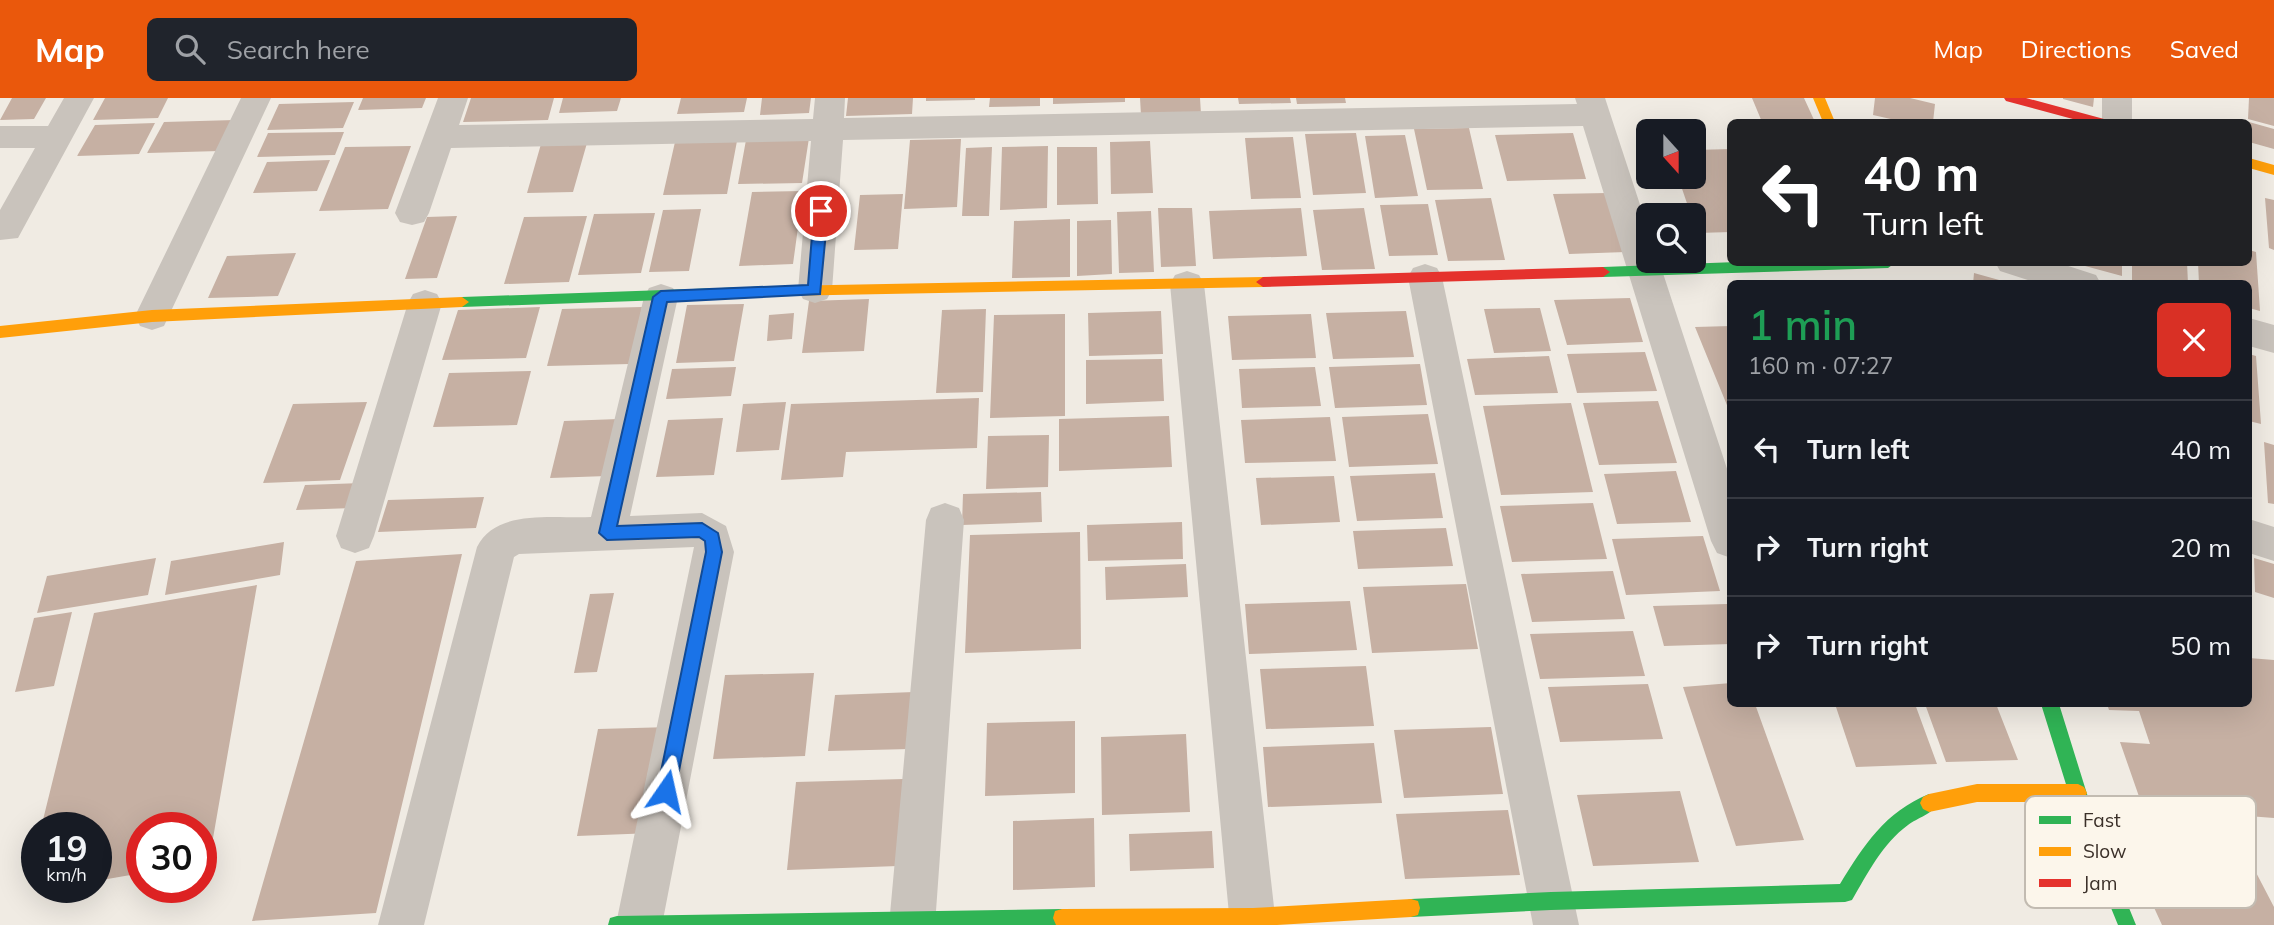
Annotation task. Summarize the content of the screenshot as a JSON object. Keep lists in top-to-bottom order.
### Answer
{
  "legend": ["Fast", "Slow", "Jam"],
  "north": "bottom",
  "page": {
    "header": "Map",
    "search": "Search here",
    "nav": ["Map", "Directions", "Saved"],
    "turn": ["40 m", "Turn left"],
    "heading": ["1 min", "160 m · 07:27"],
    "list": [
      {
        "name": "Turn left",
        "value": "40 m"
      },
      {
        "name": "Turn right",
        "value": "20 m"
      },
      {
        "name": "Turn right",
        "value": "50 m"
      }
    ],
    "speed": "19 km/h",
    "limit": "30"
  }
}
